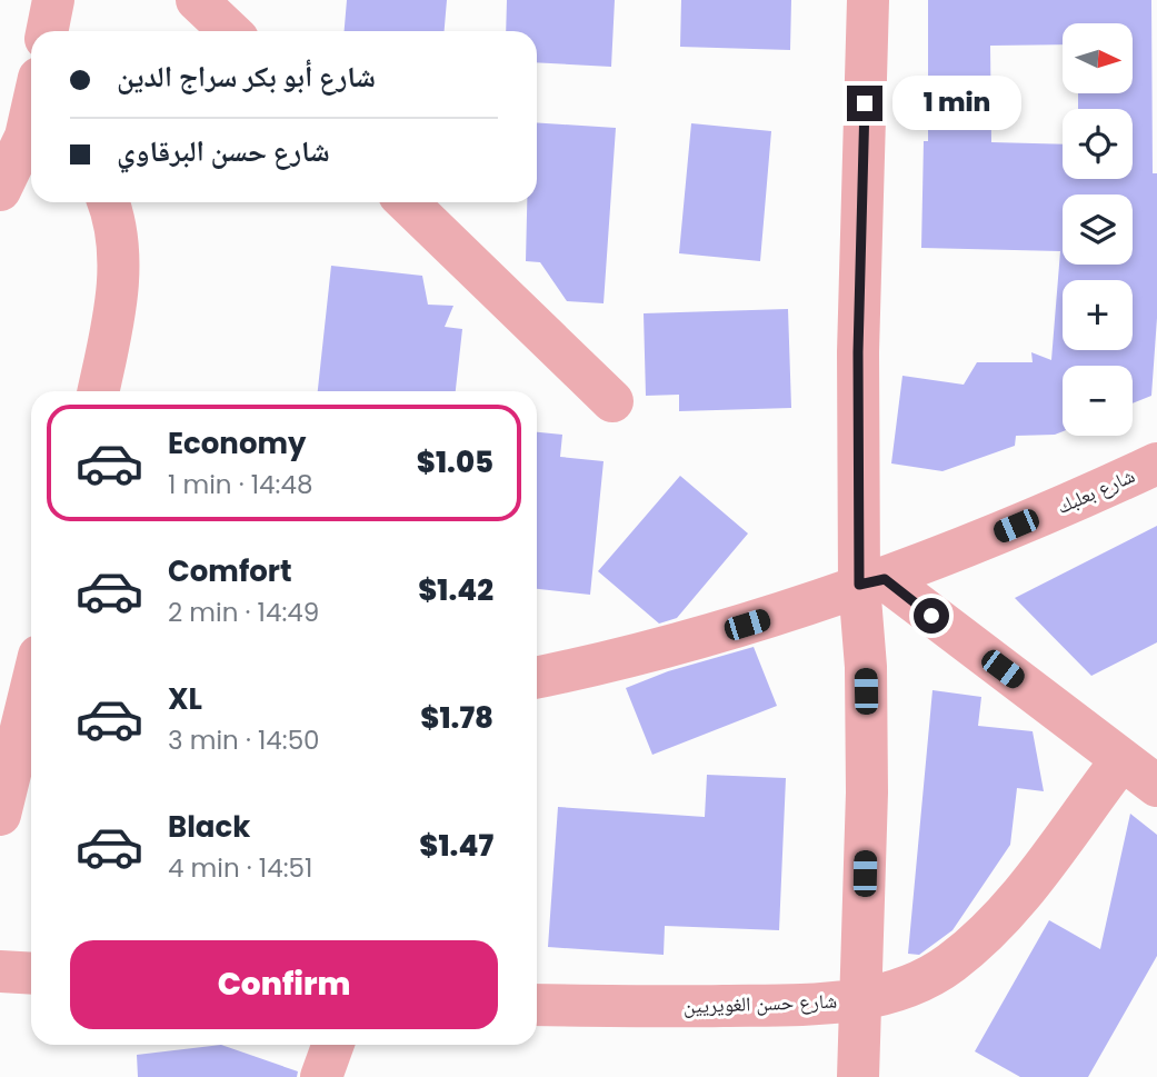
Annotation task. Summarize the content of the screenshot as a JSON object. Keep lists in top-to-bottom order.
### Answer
{
  "streets": {
    "street": ["شارع بعلبك", "شارع حسن الغويريين"]
  },
  "north": "right",
  "page": {
    "map_buttons": ["+", "−"],
    "banner": ["شارع أبو بكر سراج الدين", "شارع حسن البرقاوي"],
    "bubble": "1 min",
    "list": [
      {
        "name": "Economy",
        "note": "1 min · 14:48",
        "value": "$1.05"
      },
      {
        "name": "Comfort",
        "note": "2 min · 14:49",
        "value": "$1.42"
      },
      {
        "name": "XL",
        "note": "3 min · 14:50",
        "value": "$1.78"
      },
      {
        "name": "Black",
        "note": "4 min · 14:51",
        "value": "$1.47"
      }
    ],
    "buttons": "Confirm"
  }
}
